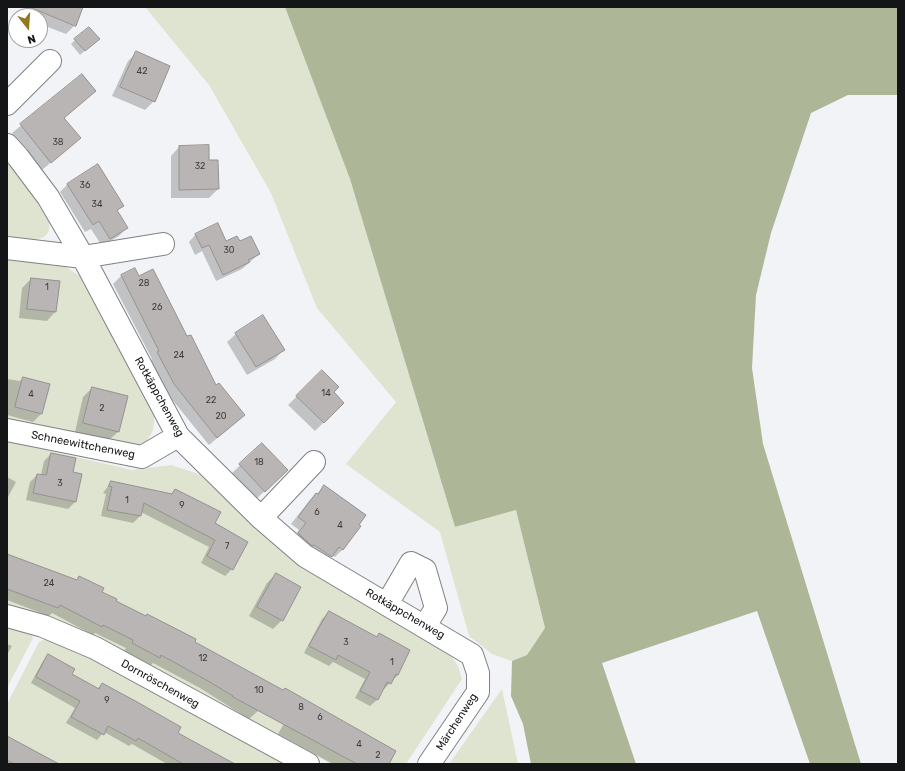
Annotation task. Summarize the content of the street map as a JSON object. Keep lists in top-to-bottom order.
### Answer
{
  "streets": {
    "street": [
      "Rotkäppchenweg",
      "Schneewittchenweg",
      "Dornröschenweg",
      "Märchenweg"
    ]
  },
  "crossings": [
    ["Rotkäppchenweg", "Schneewittchenweg"],
    ["Rotkäppchenweg", "Märchenweg"]
  ],
  "house_numbers": [
    "42",
    "38",
    "32",
    "36",
    "34",
    "30",
    "28",
    "1",
    "26",
    "24",
    "14",
    "4",
    "22",
    "2",
    "20",
    "18",
    "3",
    "1",
    "9",
    "6",
    "4",
    "7",
    "24",
    "3",
    "12",
    "1",
    "10",
    "9",
    "8",
    "6",
    "4",
    "2"
  ],
  "north": "bottom"
}
